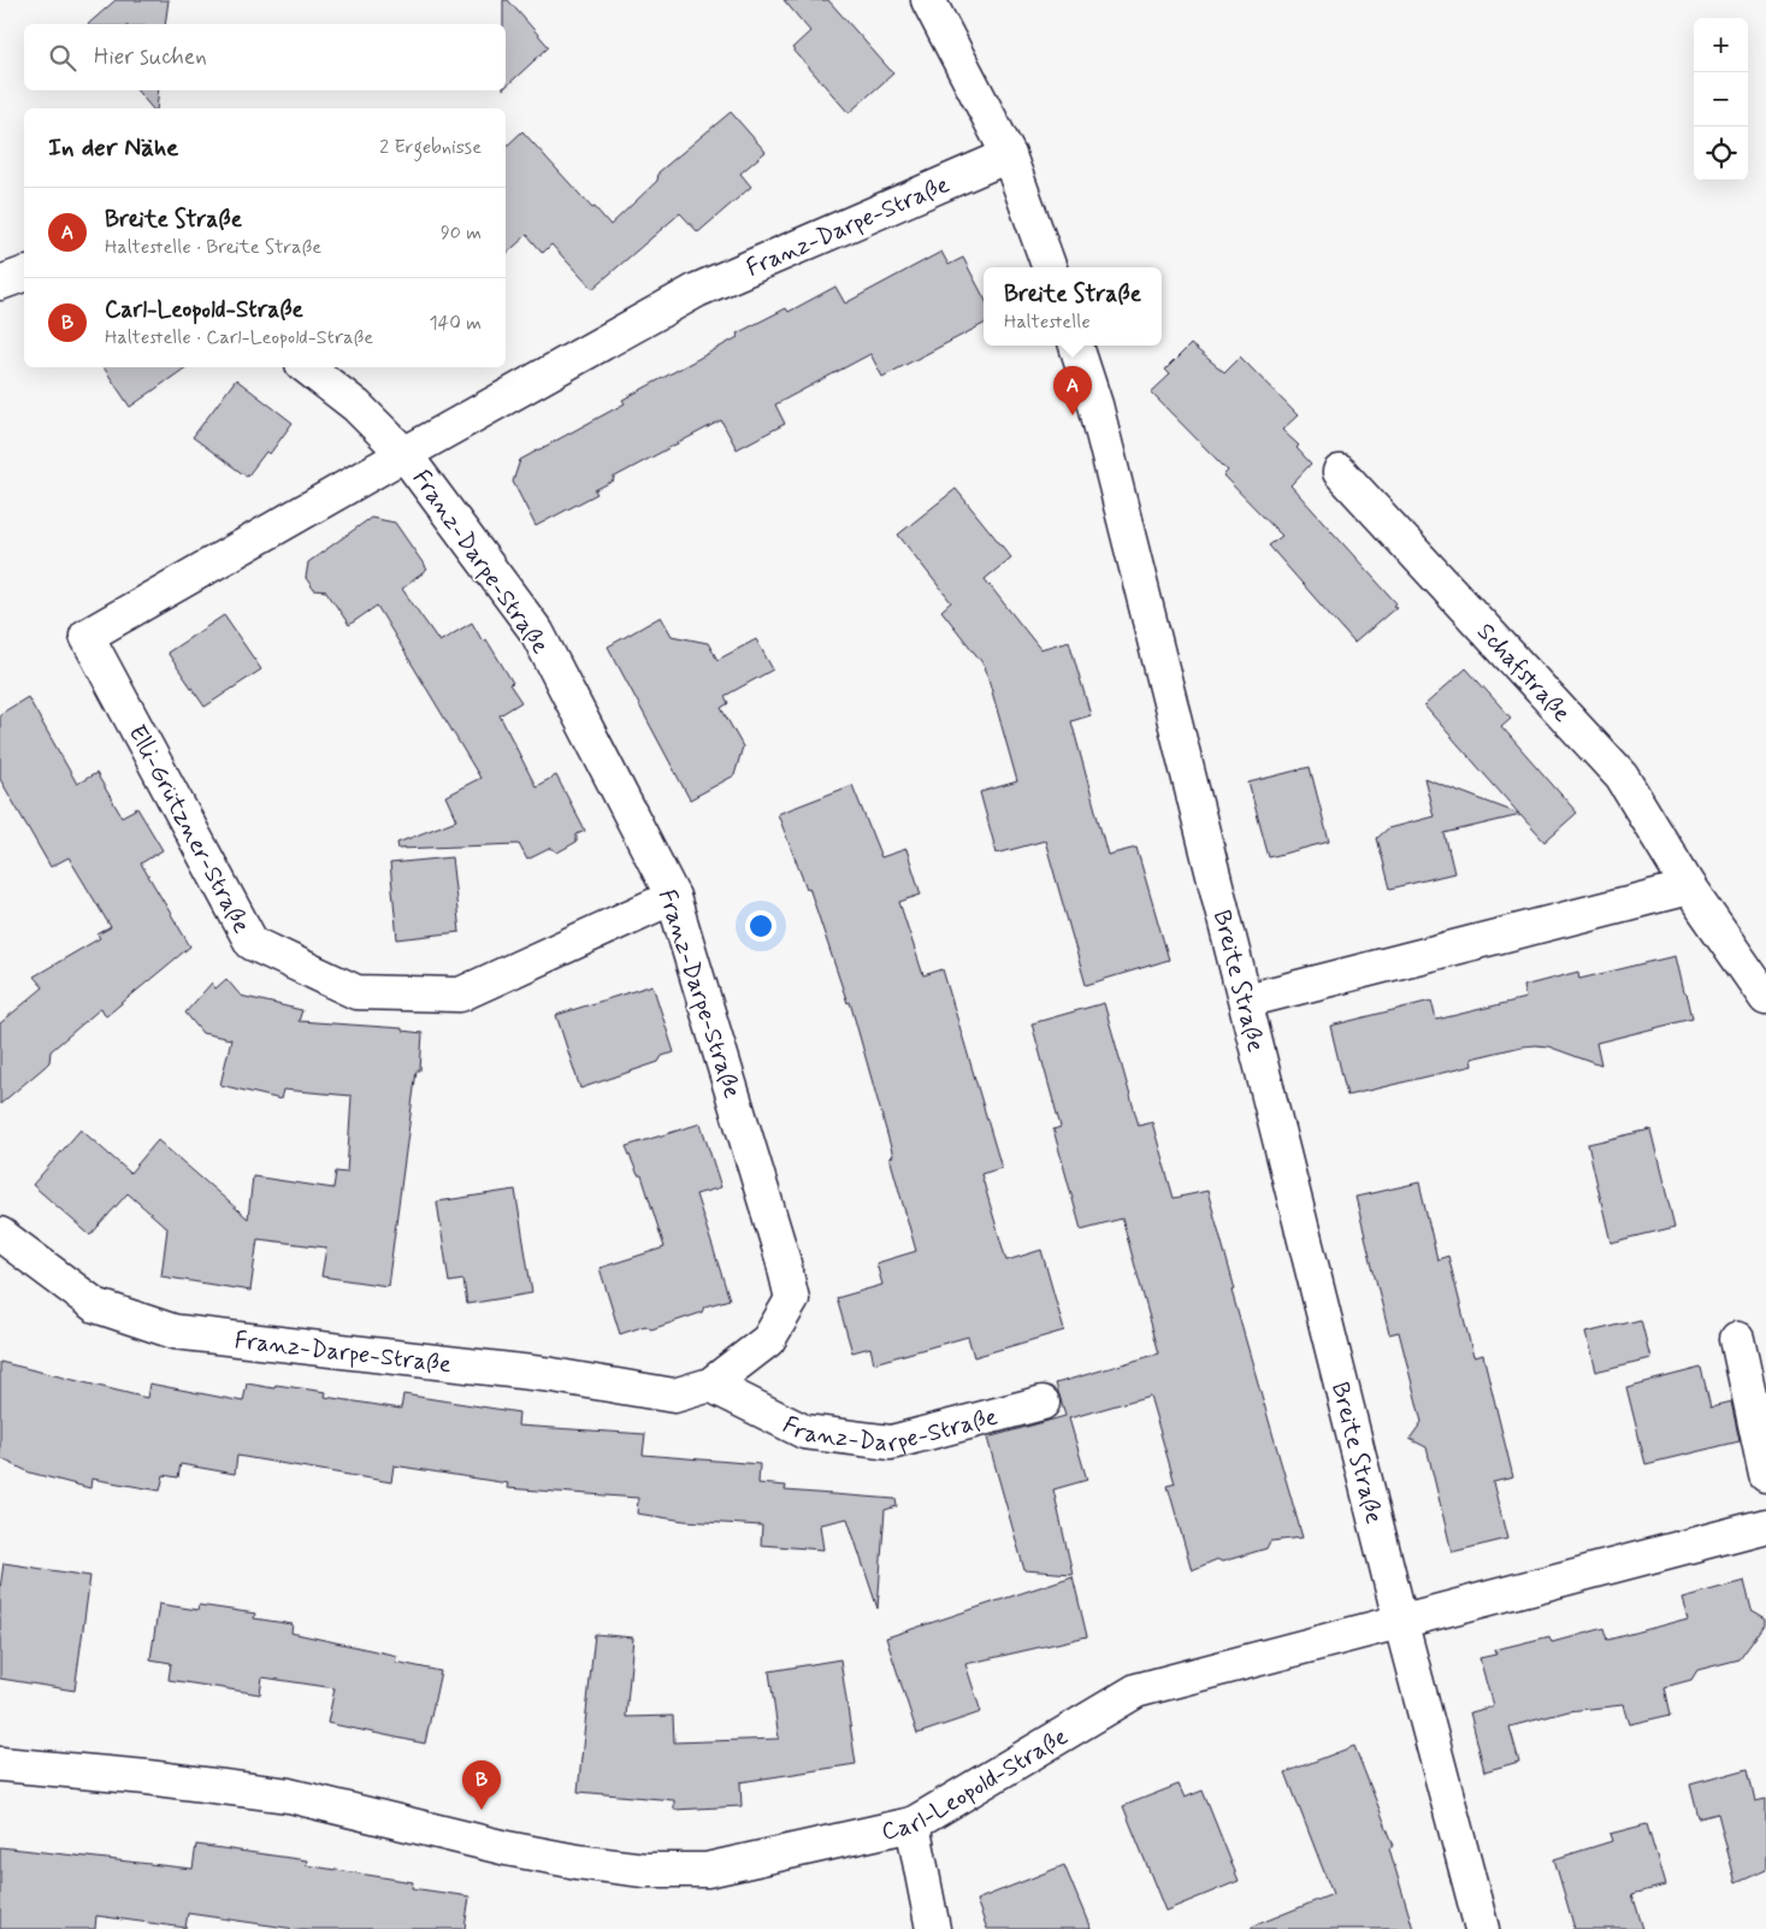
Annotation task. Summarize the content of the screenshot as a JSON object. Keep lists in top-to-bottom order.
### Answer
{
  "streets": {
    "street": [
      "Franz-Darpe-Straße",
      "Schafstraße",
      "Elli-Grützner-Straße",
      "Breite Straße",
      "Carl-Leopold-Straße"
    ]
  },
  "crossings": [
    ["Franz-Darpe-Straße", "Elli-Grützner-Straße"],
    ["Breite Straße", "Carl-Leopold-Straße"]
  ],
  "page": {
    "map_buttons": ["+", "−"],
    "search": "Hier suchen",
    "heading": ["In der Nähe", "2 Ergebnisse"],
    "list": [
      {
        "mark": "A",
        "name": "Breite Straße",
        "note": "Haltestelle · Breite Straße",
        "value": "90 m"
      },
      {
        "mark": "B",
        "name": "Carl-Leopold-Straße",
        "note": "Haltestelle · Carl-Leopold-Straße",
        "value": "140 m"
      }
    ],
    "popup": ["Breite Straße", "Haltestelle"],
    "pins": ["A", "B"]
  }
}
